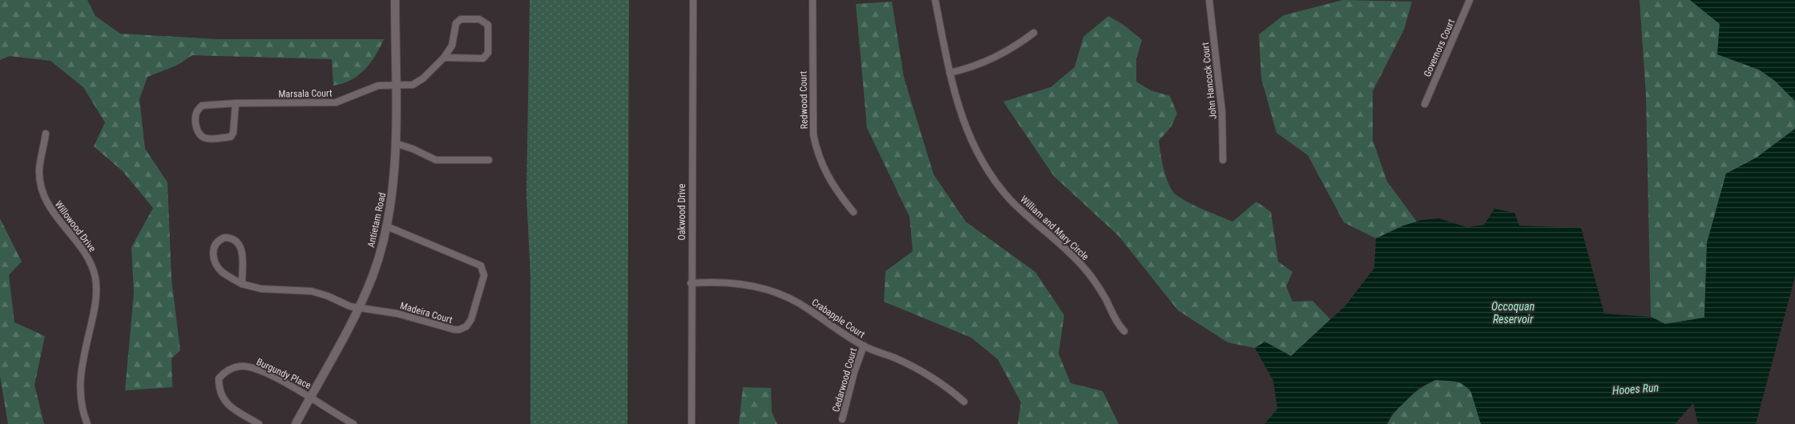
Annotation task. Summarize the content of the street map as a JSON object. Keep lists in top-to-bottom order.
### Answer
{
  "streets": {
    "street": [
      "Governors Court",
      "John Hancock Court",
      "Marsala Court",
      "Redwood Court",
      "Oakwood Drive",
      "Antietam Road",
      "Willowood Drive",
      "William and Mary Circle",
      "Madeira Court",
      "Crabapple Court",
      "Burgundy Place",
      "Cedarwood Court"
    ]
  },
  "crossings": [
    ["Marsala Court", "Antietam Road"],
    ["Oakwood Drive", "Crabapple Court"],
    ["Antietam Road", "Madeira Court"],
    ["Antietam Road", "Burgundy Place"],
    ["Crabapple Court", "Cedarwood Court"]
  ],
  "water": ["Occoquan Reservoir", "Hooes Run"]
}
